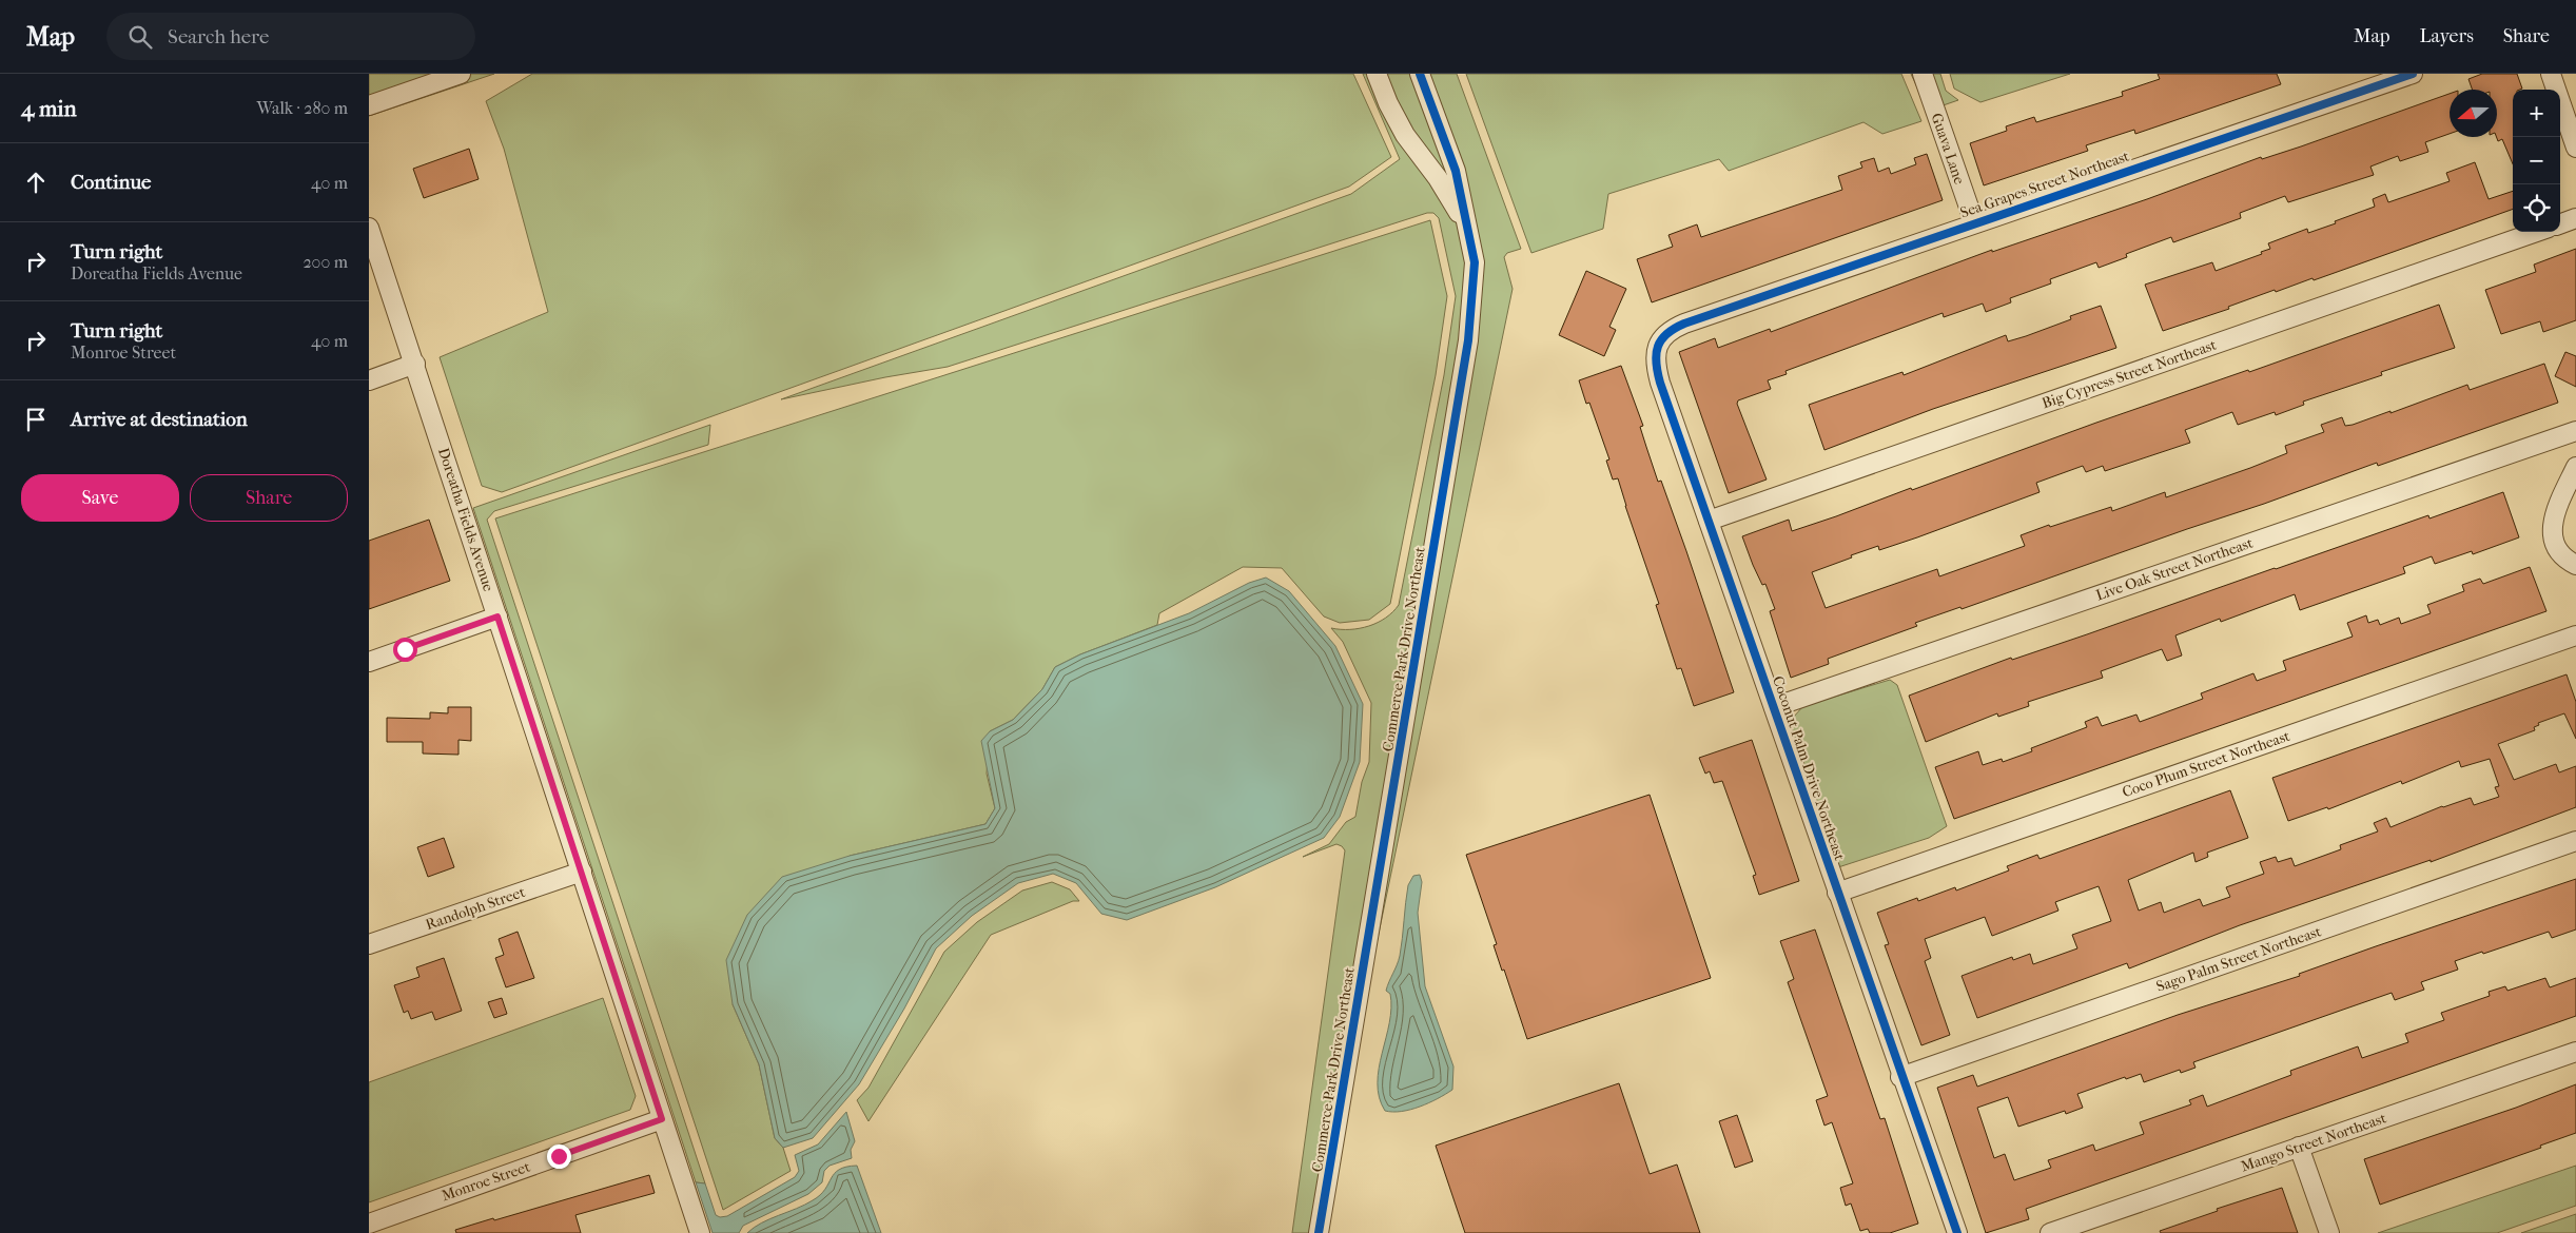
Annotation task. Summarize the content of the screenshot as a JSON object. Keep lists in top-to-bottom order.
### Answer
{
  "streets": {
    "street": [
      "Guava Lane",
      "Sea Grapes Street Northeast",
      "Big Cypress Street Northeast",
      "Doreatha Fields Avenue",
      "Live Oak Street Northeast",
      "Commerce Park Drive Northeast",
      "Coco Plum Street Northeast",
      "Coconut Palm Drive Northeast",
      "Randolph Street",
      "Sago Palm Street Northeast",
      "Mango Street Northeast",
      "Monroe Street"
    ]
  },
  "crossings": [
    ["Guava Lane", "Sea Grapes Street Northeast"],
    ["Sea Grapes Street Northeast", "Coconut Palm Drive Northeast"],
    ["Big Cypress Street Northeast", "Coconut Palm Drive Northeast"],
    ["Doreatha Fields Avenue", "Randolph Street"],
    ["Doreatha Fields Avenue", "Monroe Street"],
    ["Live Oak Street Northeast", "Coconut Palm Drive Northeast"],
    ["Coco Plum Street Northeast", "Coconut Palm Drive Northeast"],
    ["Coconut Palm Drive Northeast", "Sago Palm Street Northeast"]
  ],
  "north": "left",
  "page": {
    "header": "Map",
    "search": "Search here",
    "nav": ["Map", "Layers", "Share"],
    "heading": ["4 min", "Walk · 280 m"],
    "map_buttons": ["+", "−"],
    "list": [
      ["Continue", "40 m"],
      ["Turn right", "Doreatha Fields Avenue", "200 m"],
      ["Turn right", "Monroe Street", "40 m"],
      "Arrive at destination"
    ],
    "buttons": ["Save", "Share"]
  }
}
